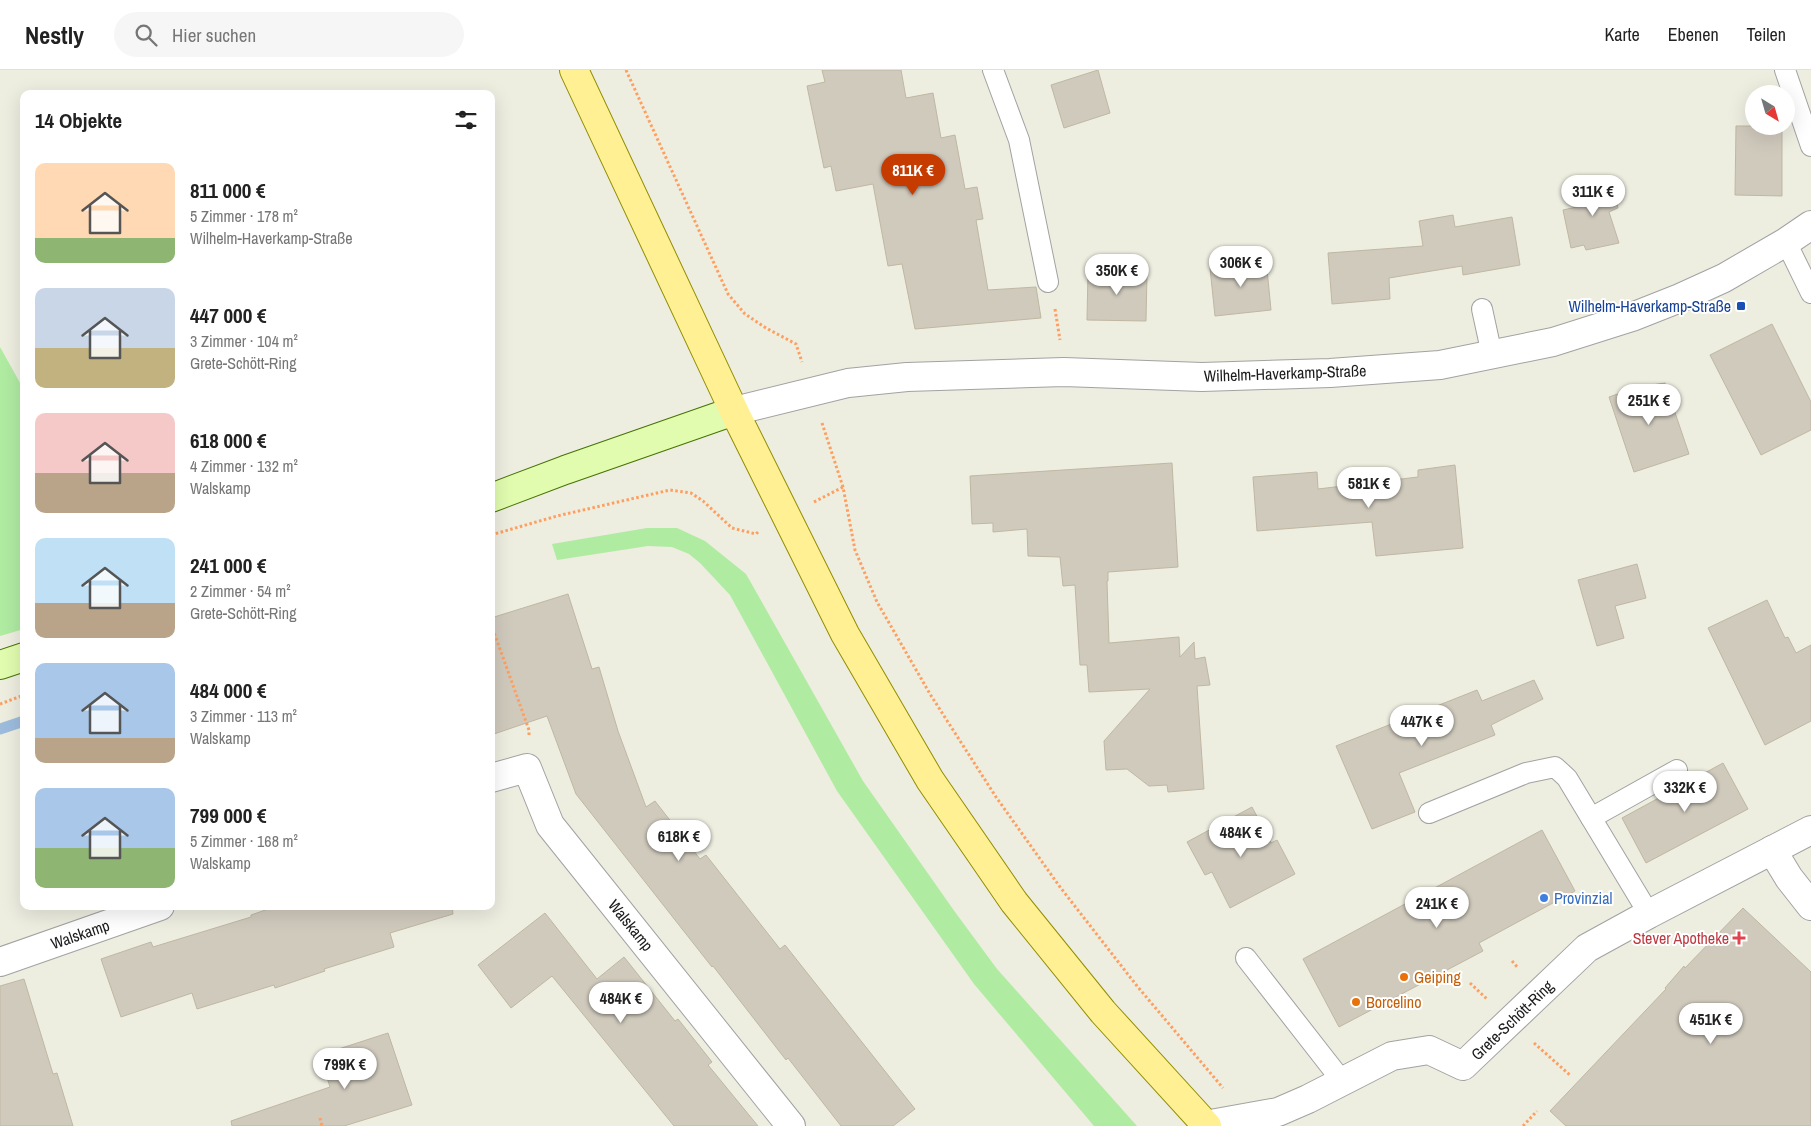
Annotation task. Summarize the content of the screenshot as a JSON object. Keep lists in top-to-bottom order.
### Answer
{
  "streets": {
    "street": ["Wilhelm-Haverkamp-Straße", "Walskamp", "Grete-Schött-Ring"]
  },
  "places": {
    "transit": ["Wilhelm-Haverkamp-Straße"],
    "other": ["Provinzial", "Geiping", "Borcelino"],
    "health": ["Stever Apotheke"]
  },
  "north": "bottom right",
  "page": {
    "header": "Nestly",
    "search": "Hier suchen",
    "nav": ["Karte", "Ebenen", "Teilen"],
    "heading": "14 Objekte",
    "list": [
      {
        "name": "811 000 €",
        "note": "5 Zimmer · 178 m² · Wilhelm-Haverkamp-Straße"
      },
      {
        "name": "447 000 €",
        "note": "3 Zimmer · 104 m² · Grete-Schött-Ring"
      },
      {
        "name": "618 000 €",
        "note": "4 Zimmer · 132 m² · Walskamp"
      },
      {
        "name": "241 000 €",
        "note": "2 Zimmer · 54 m² · Grete-Schött-Ring"
      },
      {
        "name": "484 000 €",
        "note": "3 Zimmer · 113 m² · Walskamp"
      },
      {
        "name": "799 000 €",
        "note": "5 Zimmer · 168 m² · Walskamp"
      }
    ],
    "price": [
      "811K €",
      "311K €",
      "306K €",
      "350K €",
      "251K €",
      "581K €",
      "447K €",
      "332K €",
      "484K €",
      "618K €",
      "241K €",
      "484K €",
      "451K €",
      "799K €"
    ]
  }
}
